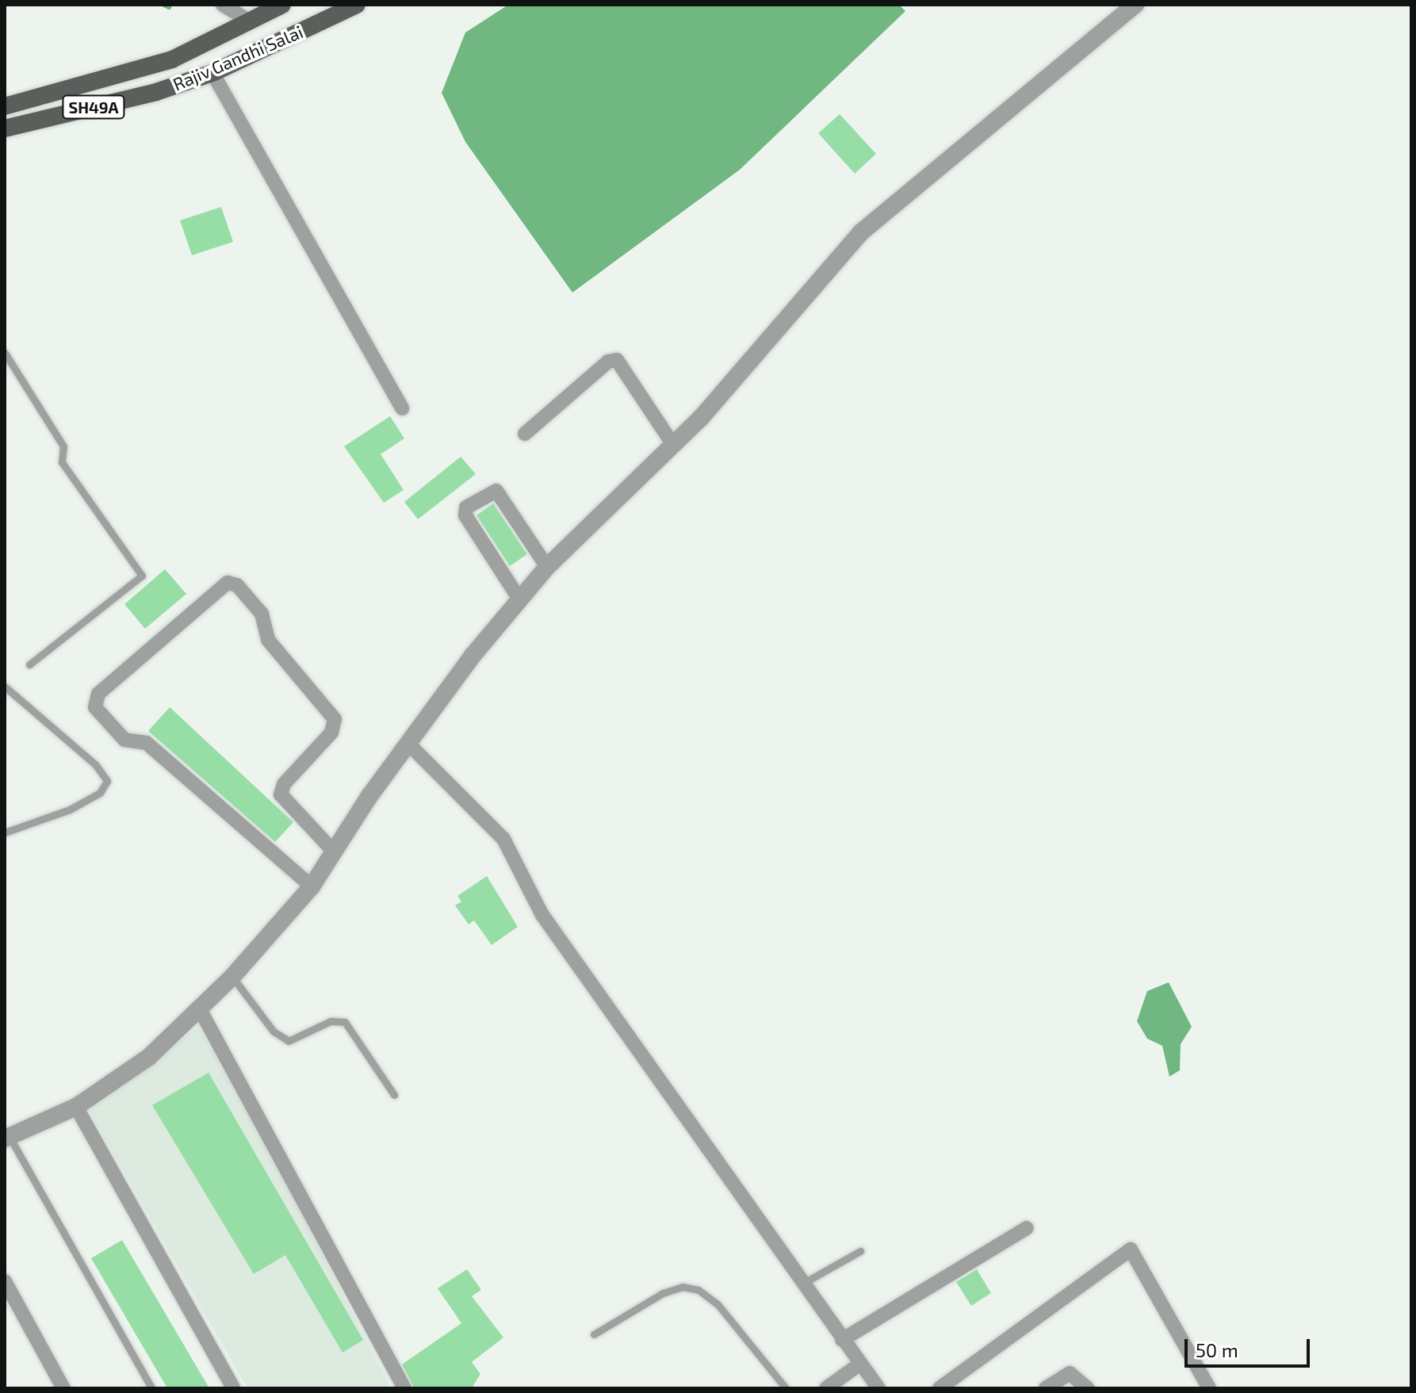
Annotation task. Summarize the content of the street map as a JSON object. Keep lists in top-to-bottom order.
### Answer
{
  "streets": {
    "main road": ["Rajiv Gandhi Salai", "SH49A"]
  },
  "scale_bar": "50 m"
}
